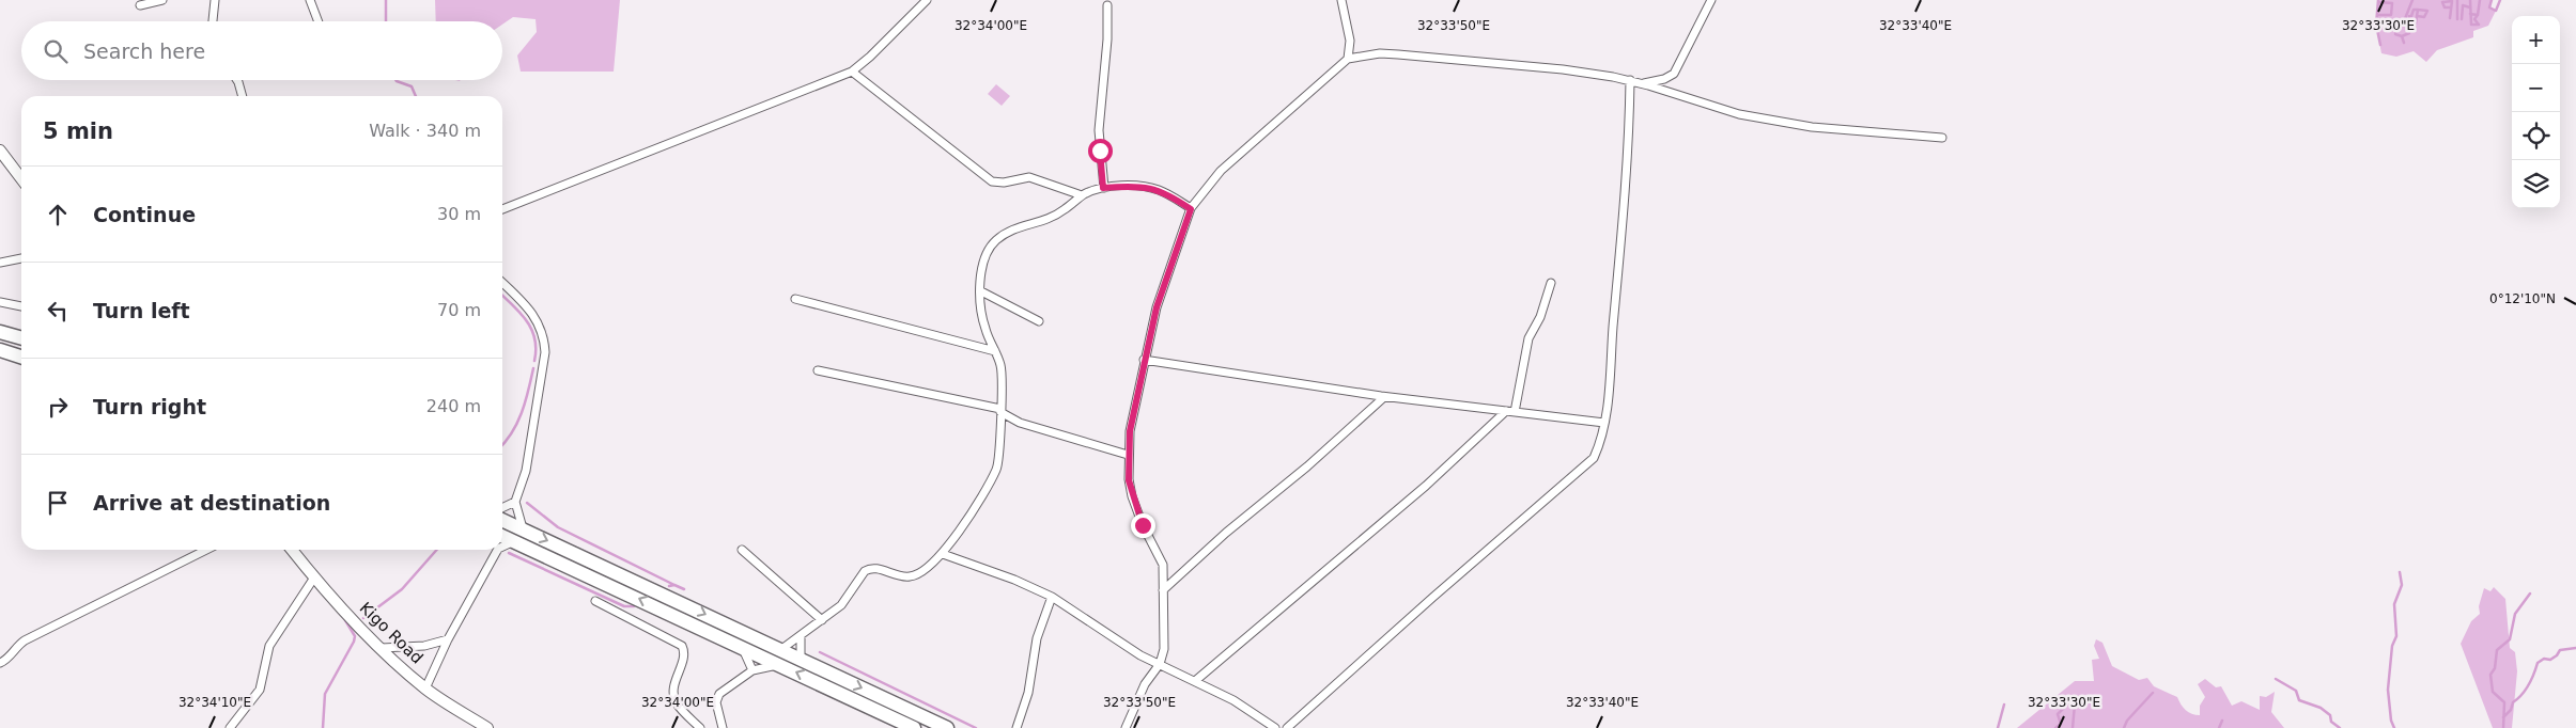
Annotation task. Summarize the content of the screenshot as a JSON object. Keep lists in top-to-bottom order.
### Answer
{
  "streets": {
    "street": ["Kigo Road"]
  },
  "page": {
    "map_buttons": ["+", "−"],
    "search": "Search here",
    "heading": ["5 min", "Walk · 340 m"],
    "list": [
      ["Continue", "30 m"],
      ["Turn left", "70 m"],
      ["Turn right", "240 m"],
      "Arrive at destination"
    ]
  },
  "coordinates": [
    "32°34'00\"E",
    "32°33'50\"E",
    "32°33'40\"E",
    "32°33'30\"E",
    "0°12'10\"N",
    "32°34'10\"E"
  ]
}
